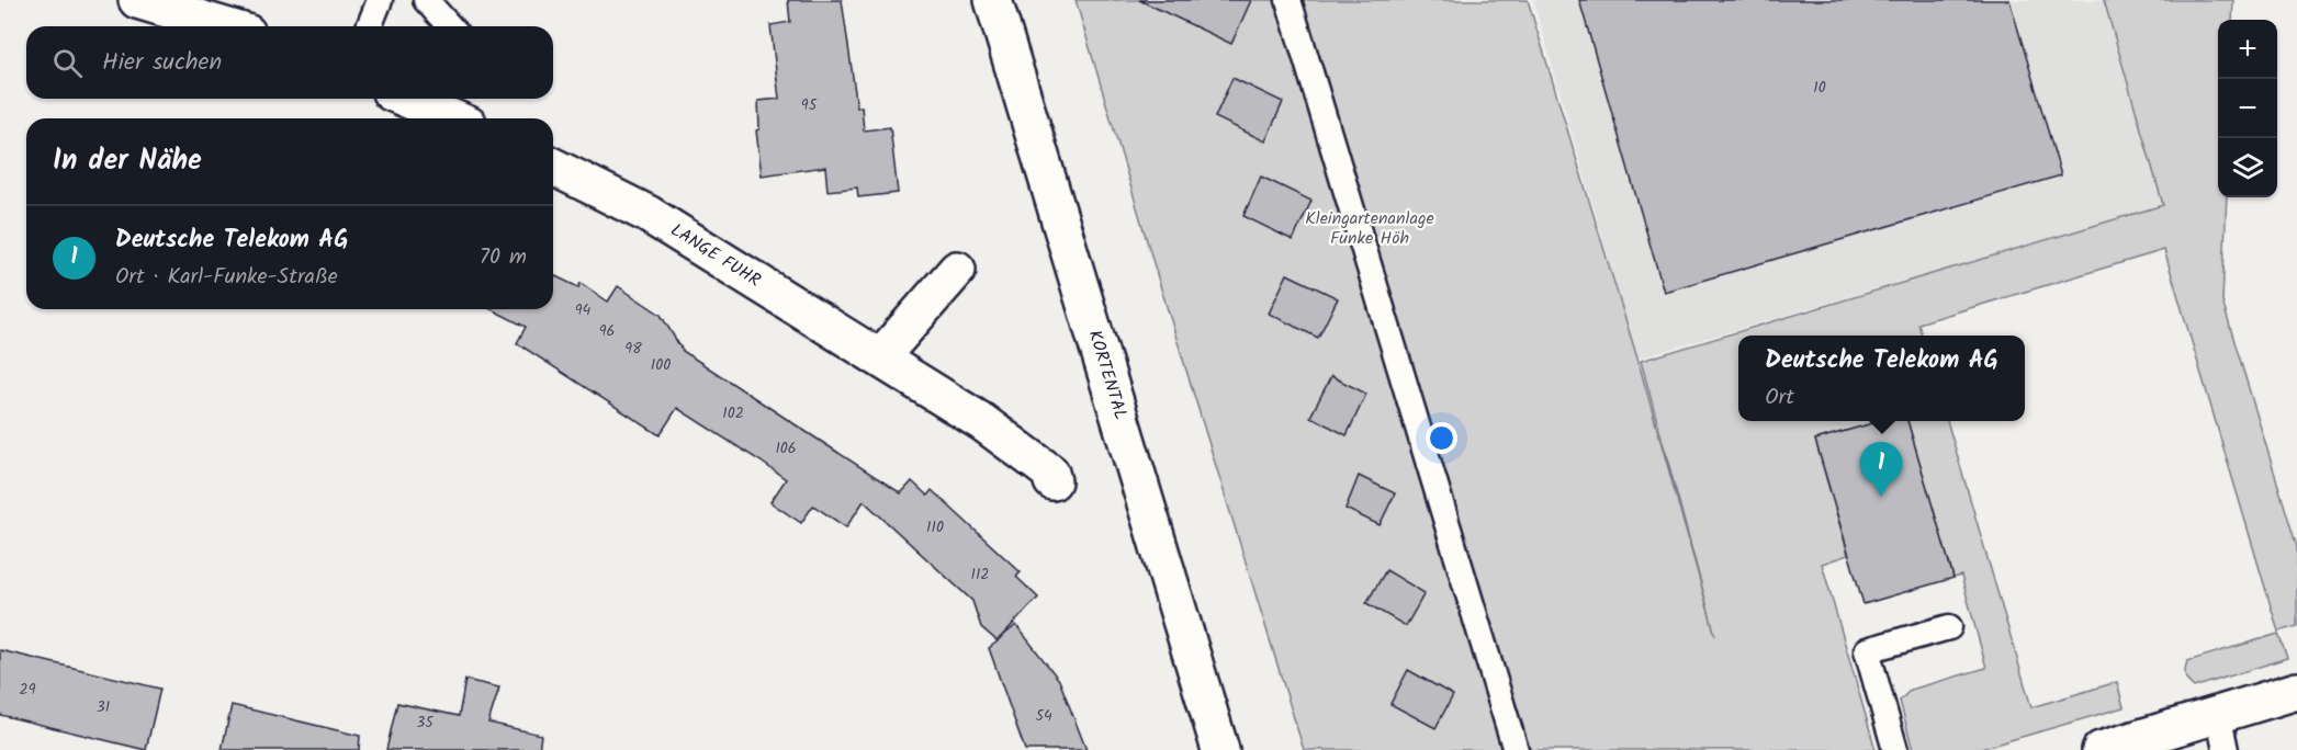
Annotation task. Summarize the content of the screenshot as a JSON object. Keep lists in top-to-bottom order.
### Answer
{
  "streets": {
    "street": ["LANGE FUHR", "KORTENTAL"]
  },
  "parks": ["Kleingartenanlage Funke Höh"],
  "house_numbers": [
    "10",
    "95",
    "94",
    "96",
    "98",
    "100",
    "102",
    "106",
    "110",
    "112",
    "29",
    "31",
    "54",
    "35"
  ],
  "page": {
    "map_buttons": ["+", "−"],
    "search": "Hier suchen",
    "heading": "In der Nähe",
    "list": [
      {
        "mark": "1",
        "name": "Deutsche Telekom AG",
        "note": "Ort · Karl-Funke-Straße",
        "value": "70 m"
      }
    ],
    "popup": ["Deutsche Telekom AG", "Ort"],
    "pins": "1"
  }
}
